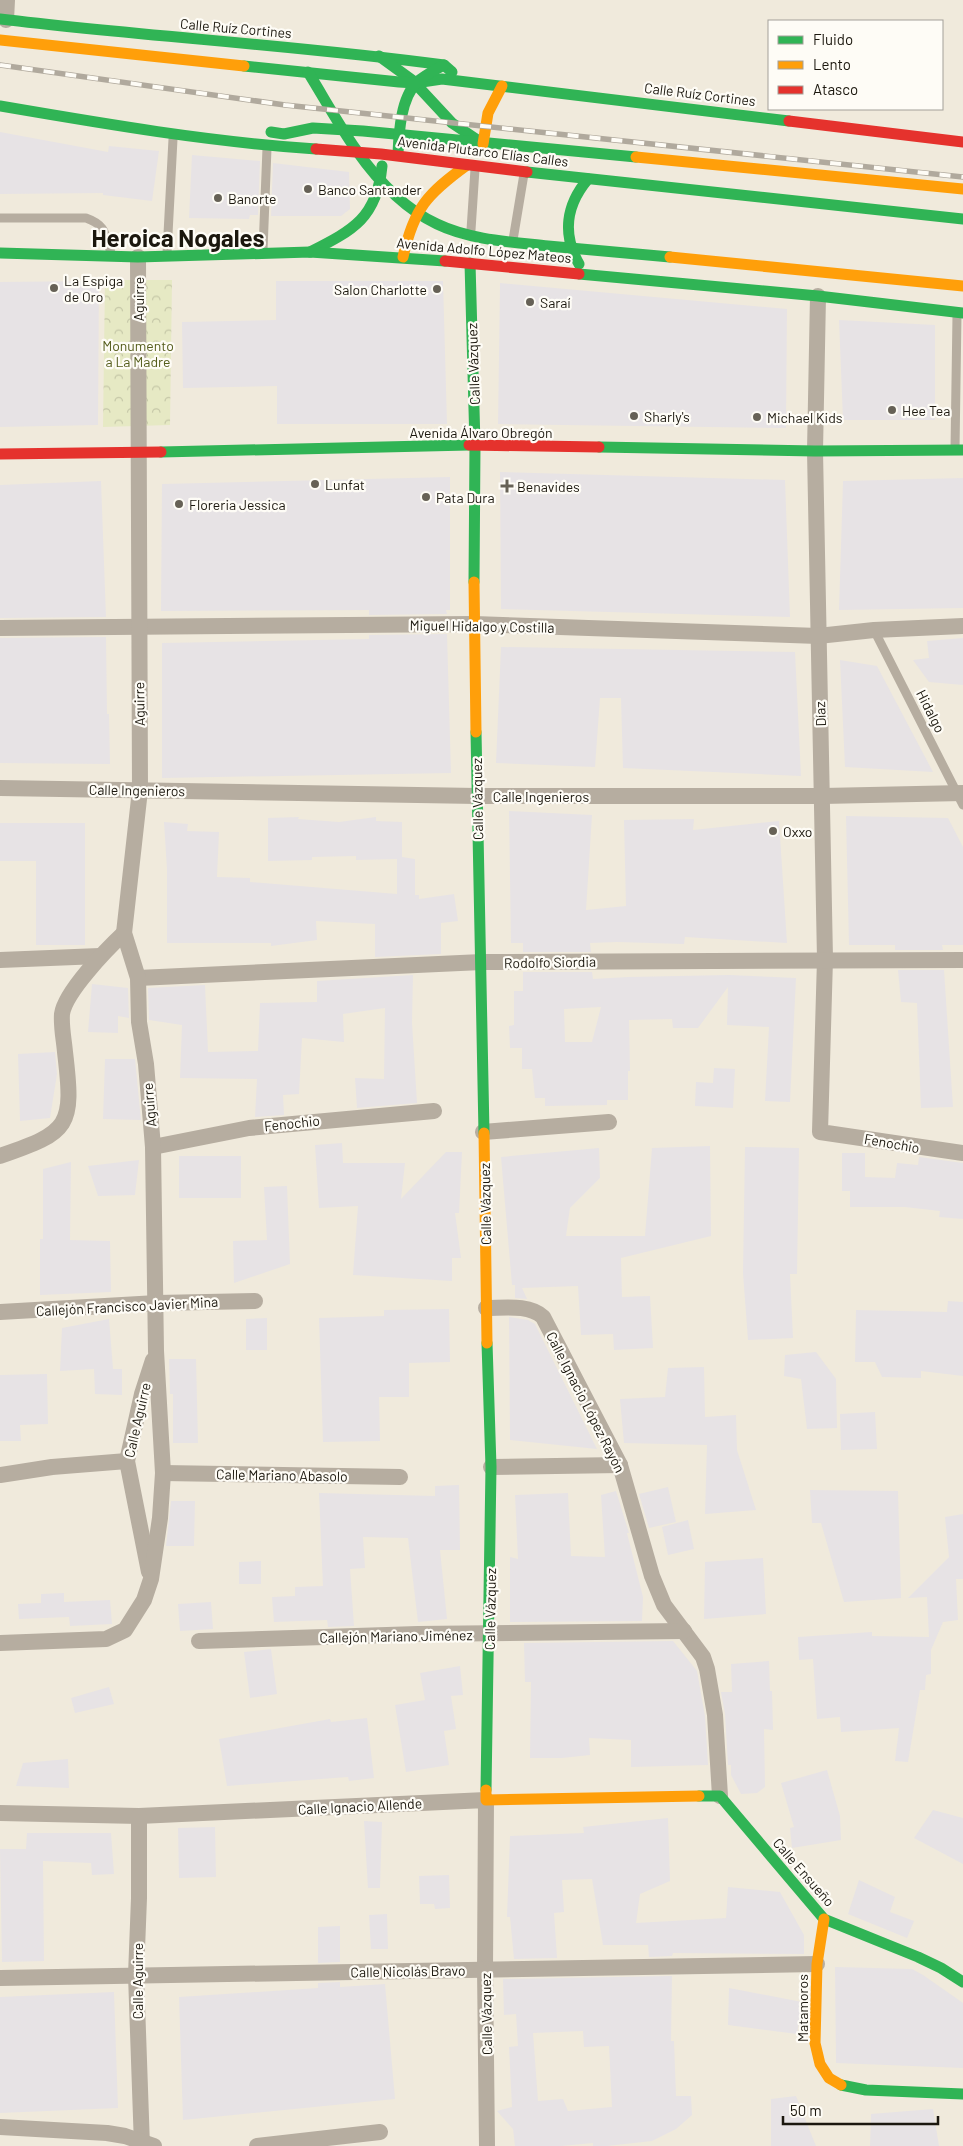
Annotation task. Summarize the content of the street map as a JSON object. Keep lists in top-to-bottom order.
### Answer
{
  "streets": {
    "main road": [
      "Calle Ruíz Cortines",
      "Avenida Plutarco Elías Calles",
      "Avenida Adolfo López Mateos",
      "Calle Vázquez",
      "Avenida Álvaro Obregón",
      "Calle Ignacio Allende",
      "Calle Ensueño",
      "Matamoros"
    ],
    "street": [
      "Aguirre",
      "Miguel Hidalgo y Costilla",
      "Díaz",
      "Calle Ingenieros",
      "Rodolfo Siordia",
      "Fenochio",
      "Callejón Francisco Javier Mina",
      "Calle Ignacio López Rayón",
      "Calle Aguirre",
      "Calle Mariano Abasolo",
      "Callejón Mariano Jiménez",
      "Calle Nicolás Bravo"
    ],
    "lane": ["Hidalgo"]
  },
  "crossings": [
    ["Avenida Adolfo López Mateos", "Aguirre"],
    ["Avenida Adolfo López Mateos", "Calle Vázquez"],
    ["Avenida Adolfo López Mateos", "Díaz"],
    ["Aguirre", "Avenida Álvaro Obregón"],
    ["Aguirre", "Miguel Hidalgo y Costilla"],
    ["Aguirre", "Calle Ingenieros"],
    ["Aguirre", "Rodolfo Siordia"],
    ["Aguirre", "Fenochio"],
    ["Aguirre", "Calle Aguirre"],
    ["Calle Vázquez", "Avenida Álvaro Obregón"],
    ["Calle Vázquez", "Miguel Hidalgo y Costilla"],
    ["Calle Vázquez", "Calle Ingenieros"],
    ["Calle Vázquez", "Rodolfo Siordia"],
    ["Calle Vázquez", "Calle Ignacio López Rayón"],
    ["Calle Vázquez", "Callejón Mariano Jiménez"],
    ["Calle Vázquez", "Calle Ignacio Allende"],
    ["Calle Vázquez", "Calle Nicolás Bravo"],
    ["Avenida Álvaro Obregón", "Díaz"],
    ["Miguel Hidalgo y Costilla", "Hidalgo"],
    ["Miguel Hidalgo y Costilla", "Díaz"],
    ["Hidalgo", "Calle Ingenieros"],
    ["Díaz", "Calle Ingenieros"],
    ["Díaz", "Rodolfo Siordia"],
    ["Díaz", "Fenochio"],
    ["Fenochio", "Calle Aguirre"],
    ["Callejón Francisco Javier Mina", "Calle Aguirre"],
    ["Calle Ignacio López Rayón", "Callejón Mariano Jiménez"],
    ["Calle Ignacio López Rayón", "Calle Ignacio Allende"],
    ["Calle Ignacio López Rayón", "Calle Ensueño"],
    ["Calle Aguirre", "Calle Mariano Abasolo"],
    ["Calle Aguirre", "Calle Ignacio Allende"],
    ["Calle Aguirre", "Calle Nicolás Bravo"],
    ["Calle Ignacio Allende", "Calle Ensueño"],
    ["Calle Ensueño", "Matamoros"],
    ["Calle Nicolás Bravo", "Matamoros"]
  ],
  "districts": ["Heroica Nogales"],
  "parks": ["Monumento a La Madre"],
  "places": {
    "other": [
      "Banco Santander",
      "Banorte",
      "La Espiga de Oro",
      "Salon Charlotte",
      "Saraí",
      "Hee Tea",
      "Sharly's",
      "Michael Kids",
      "Lunfat",
      "Pata Dura",
      "Floreria Jessica",
      "Oxxo"
    ],
    "health": ["Benavides"]
  },
  "legend": ["Fluido", "Lento", "Atasco"],
  "scale_bar": "50 m"
}
